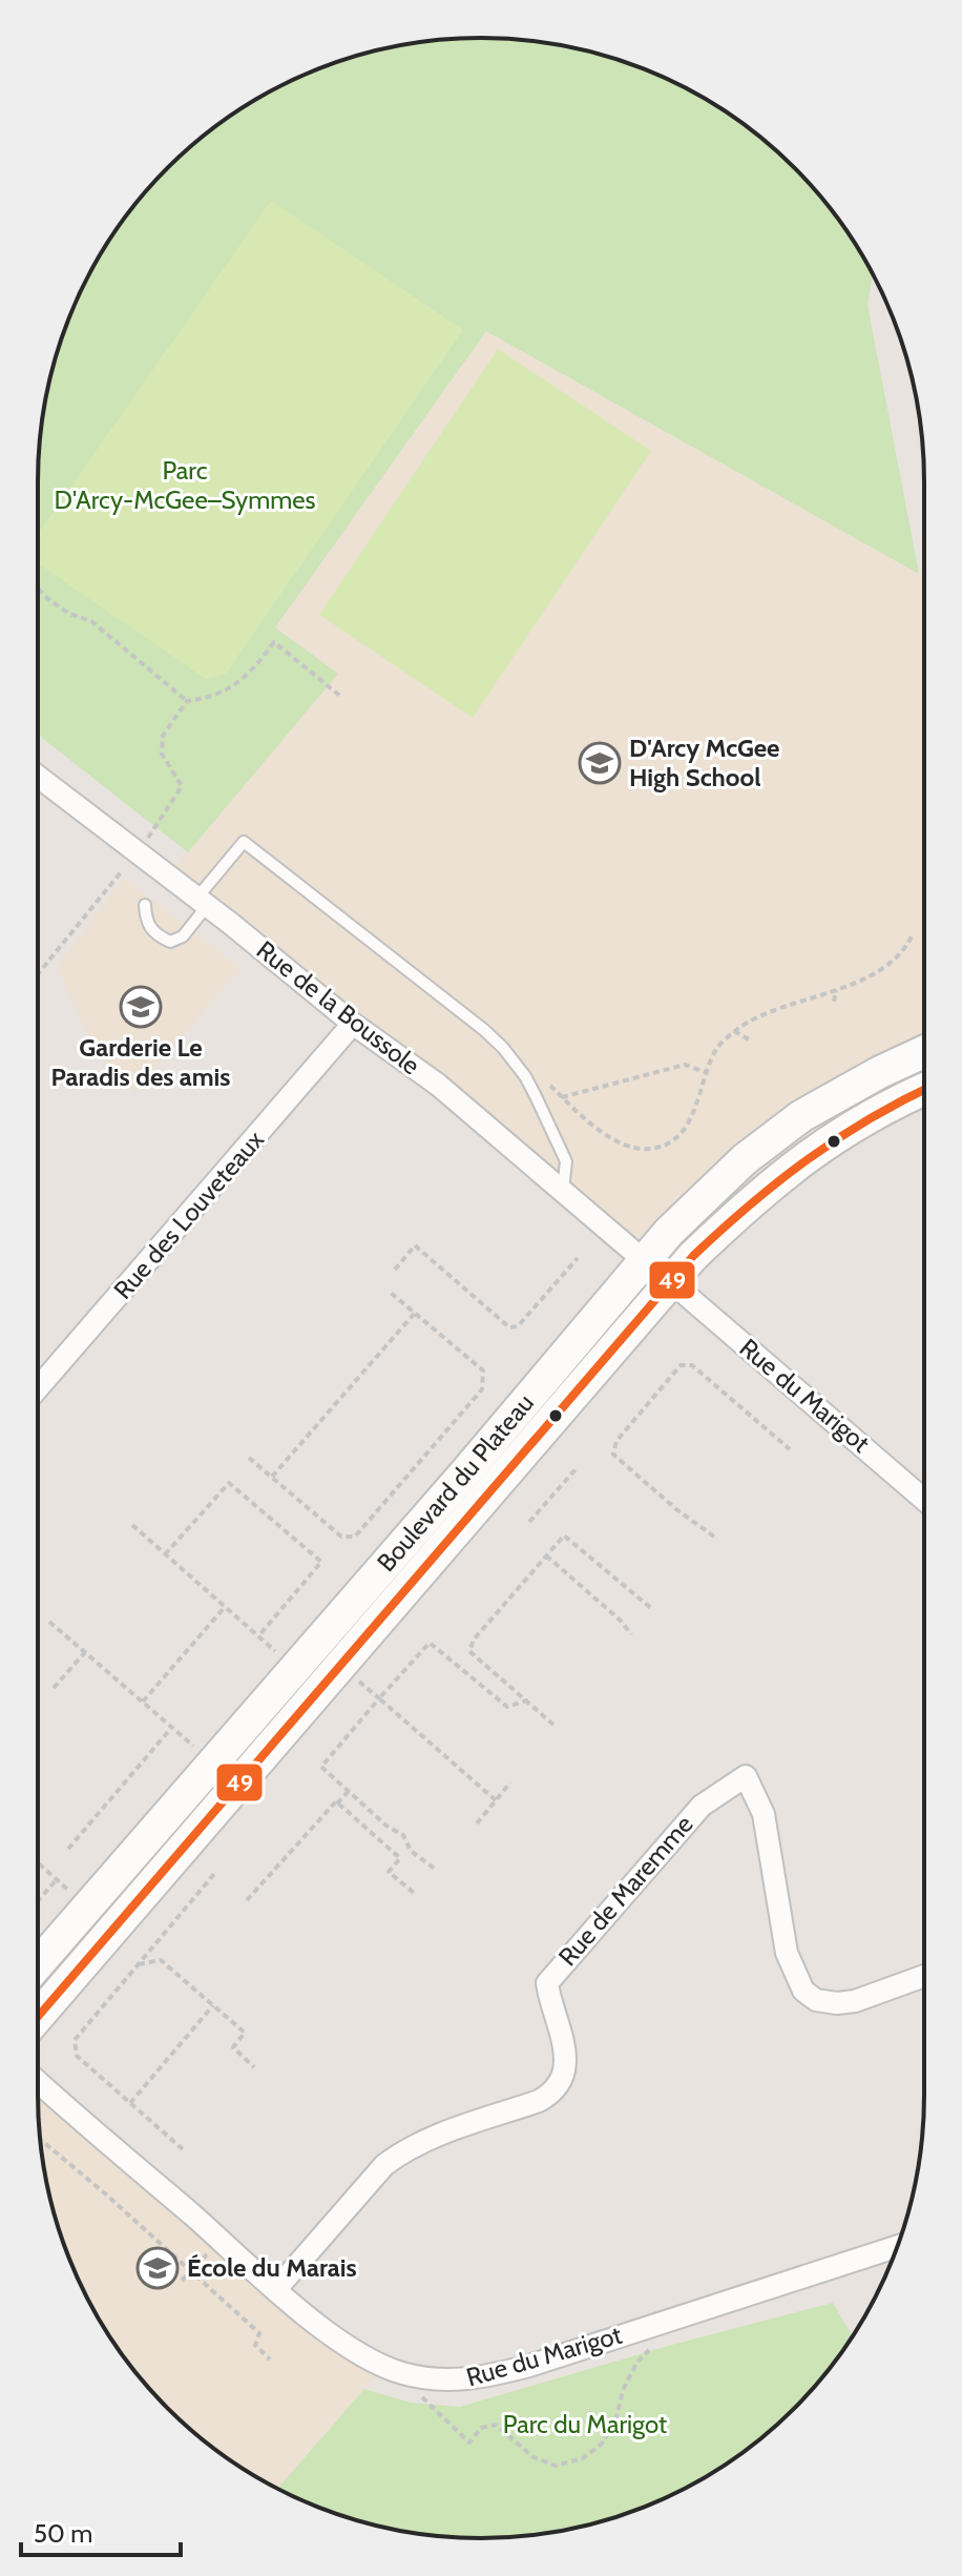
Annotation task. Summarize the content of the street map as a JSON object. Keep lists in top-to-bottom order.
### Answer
{
  "streets": {
    "main road": ["Boulevard du Plateau"],
    "street": [
      "Rue de la Boussole",
      "Rue des Louveteaux",
      "Rue du Marigot",
      "Rue de Maremme"
    ]
  },
  "crossings": [
    ["Rue de la Boussole", "Rue des Louveteaux"],
    ["Rue de la Boussole", "Rue du Marigot"],
    ["Rue de la Boussole", "Boulevard du Plateau"],
    ["Rue du Marigot", "Boulevard du Plateau"],
    ["Rue du Marigot", "Rue de Maremme"]
  ],
  "parks": ["Parc D'Arcy-McGee–Symmes", "Parc du Marigot"],
  "places": {
    "school or university": ["D'Arcy McGee High School", "Garderie Le Paradis des amis", "École du Marais"]
  },
  "lines": ["transit line 49"],
  "scale_bar": "50 m"
}
